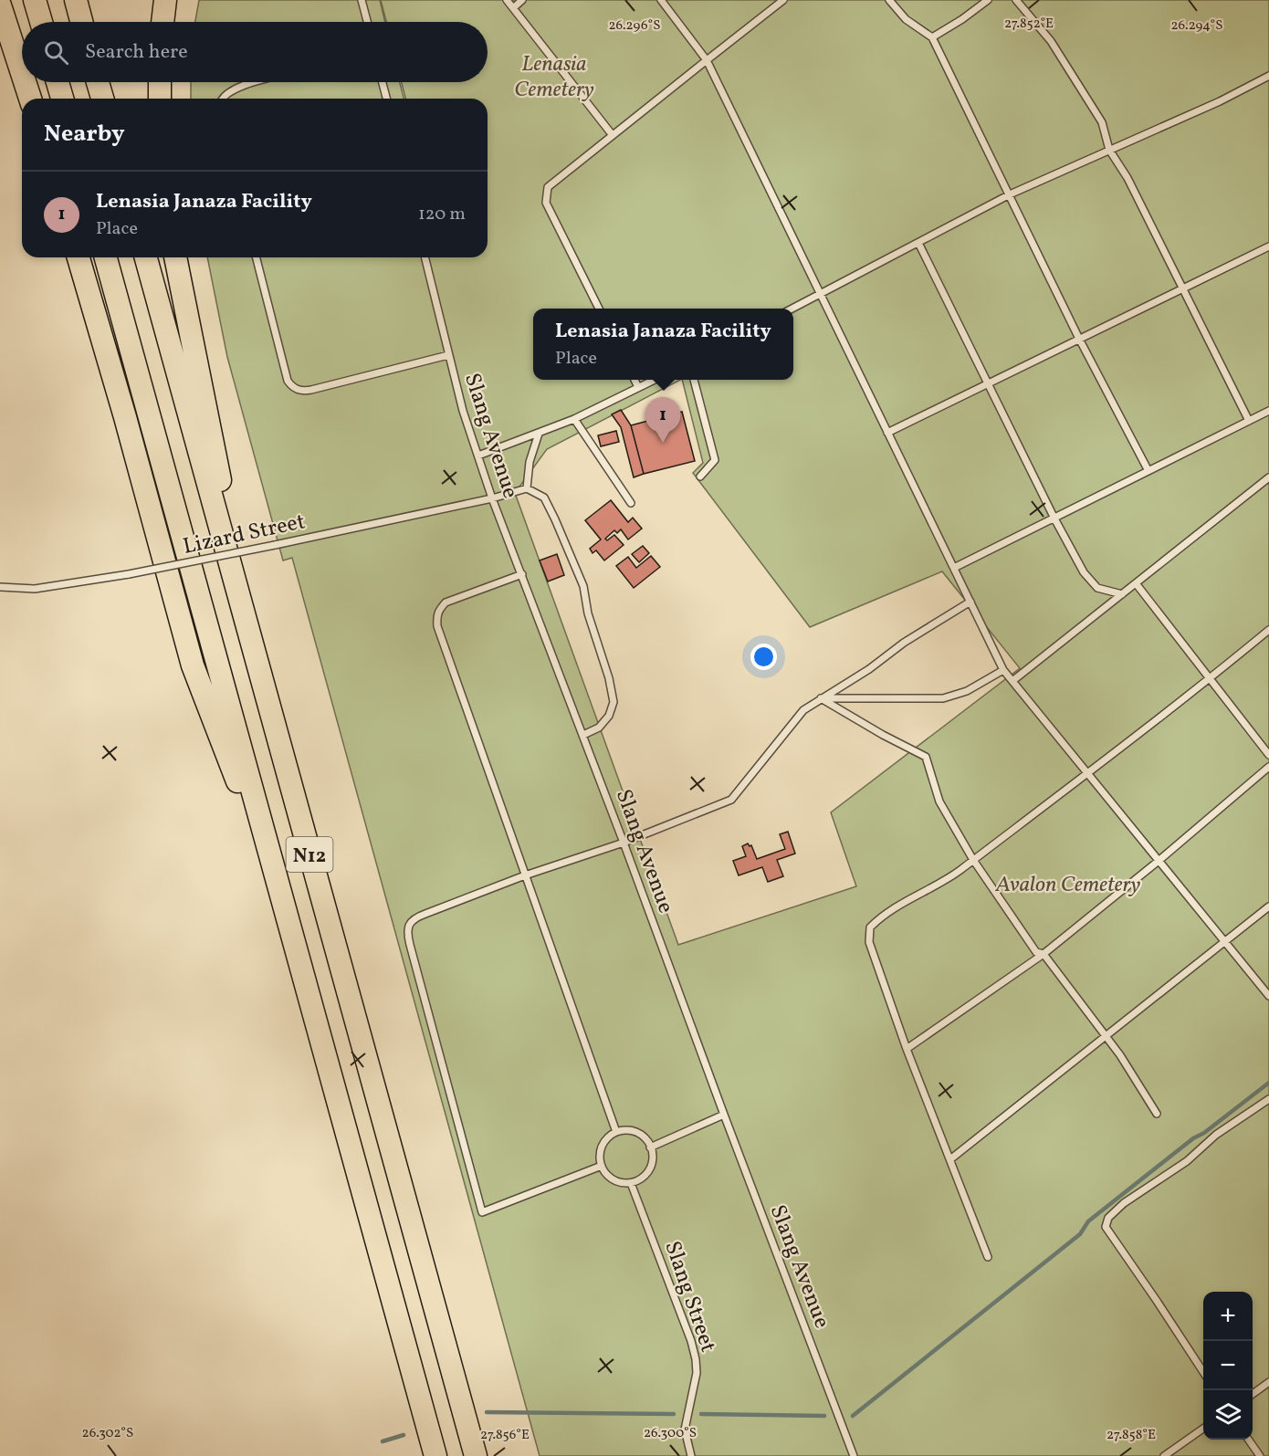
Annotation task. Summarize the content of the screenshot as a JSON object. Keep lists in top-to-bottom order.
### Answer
{
  "streets": {
    "highway": ["N12"],
    "lane": ["Slang Avenue", "Lizard Street", "Slang Street"]
  },
  "crossings": [
    ["Slang Avenue", "Lizard Street"]
  ],
  "parks": ["Lenasia Cemetery", "Avalon Cemetery"],
  "page": {
    "search": "Search here",
    "heading": "Nearby",
    "list": [
      {
        "mark": "1",
        "name": "Lenasia Janaza Facility",
        "note": "Place",
        "value": "120 m"
      }
    ],
    "popup": ["Lenasia Janaza Facility", "Place"],
    "pins": "1",
    "map_buttons": ["+", "−"]
  },
  "coordinates": [
    "27.852°E",
    "26.296°S",
    "26.294°S",
    "26.302°S",
    "26.300°S",
    "27.856°E",
    "27.858°E"
  ]
}
